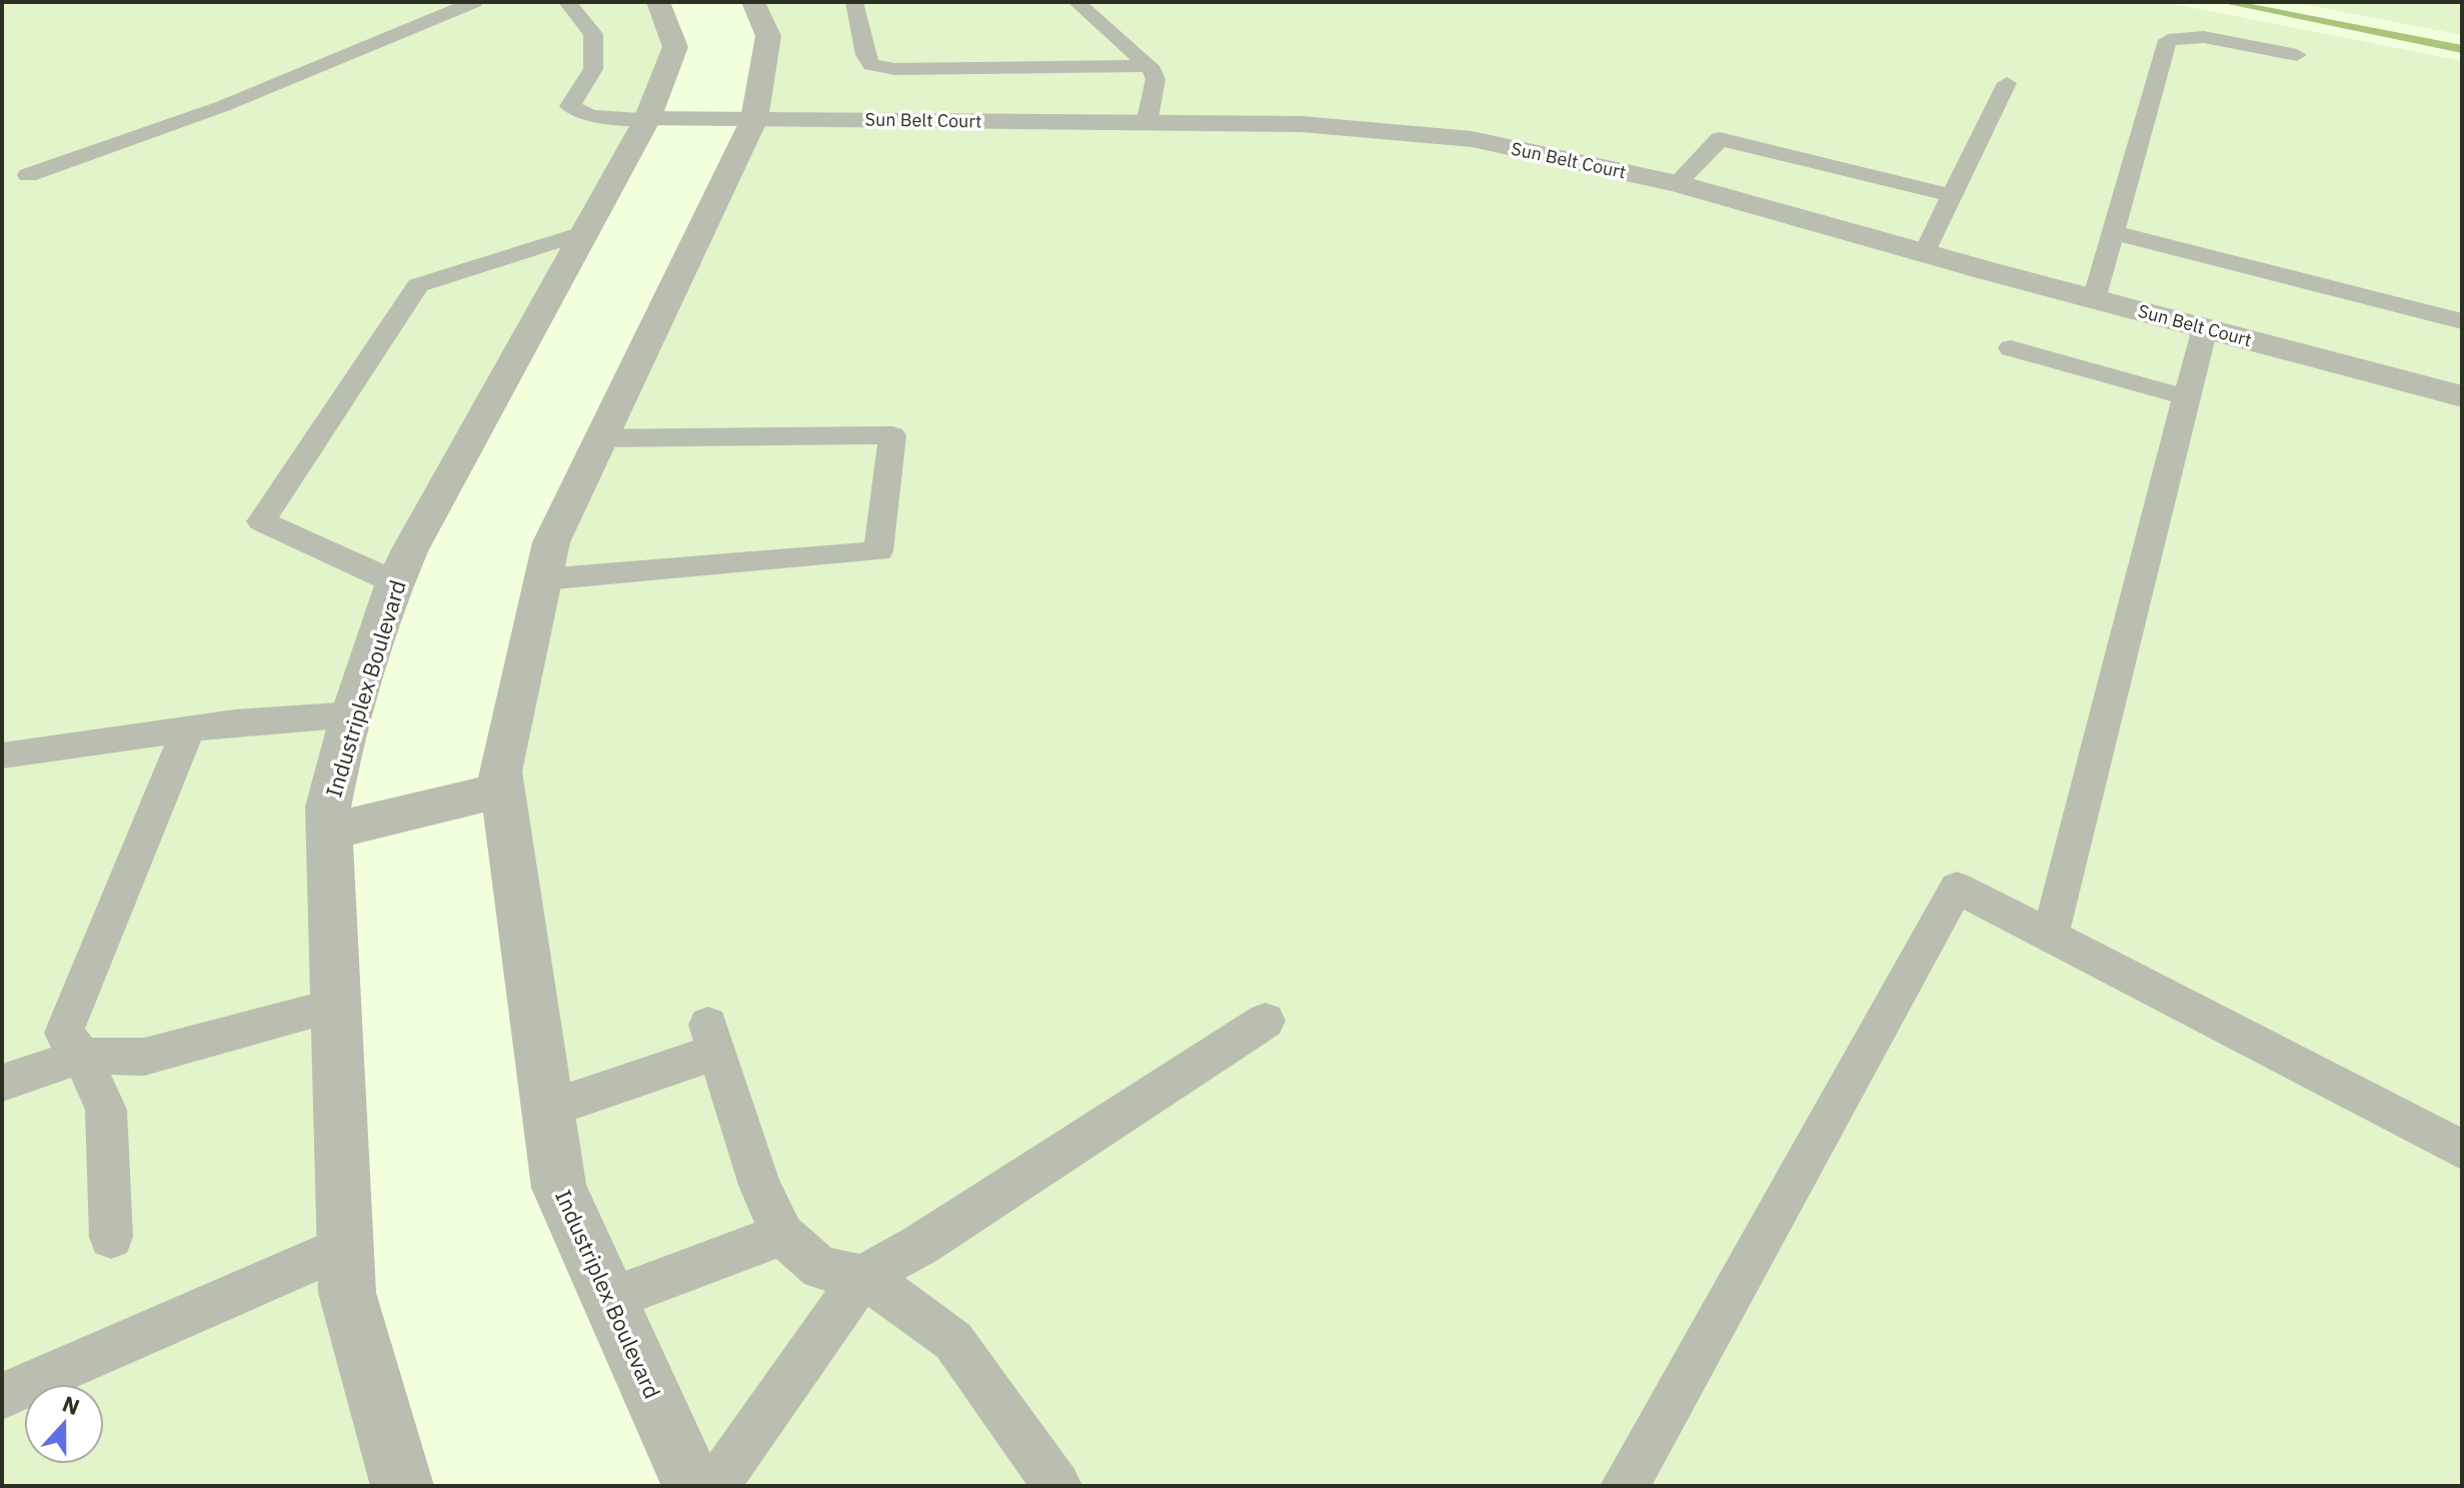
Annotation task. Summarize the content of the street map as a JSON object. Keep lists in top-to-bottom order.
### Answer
{
  "streets": {
    "street": ["Sun Belt Court", "Industriplex Boulevard"]
  },
  "crossings": [
    ["Sun Belt Court", "Industriplex Boulevard"]
  ],
  "north": "top"
}
